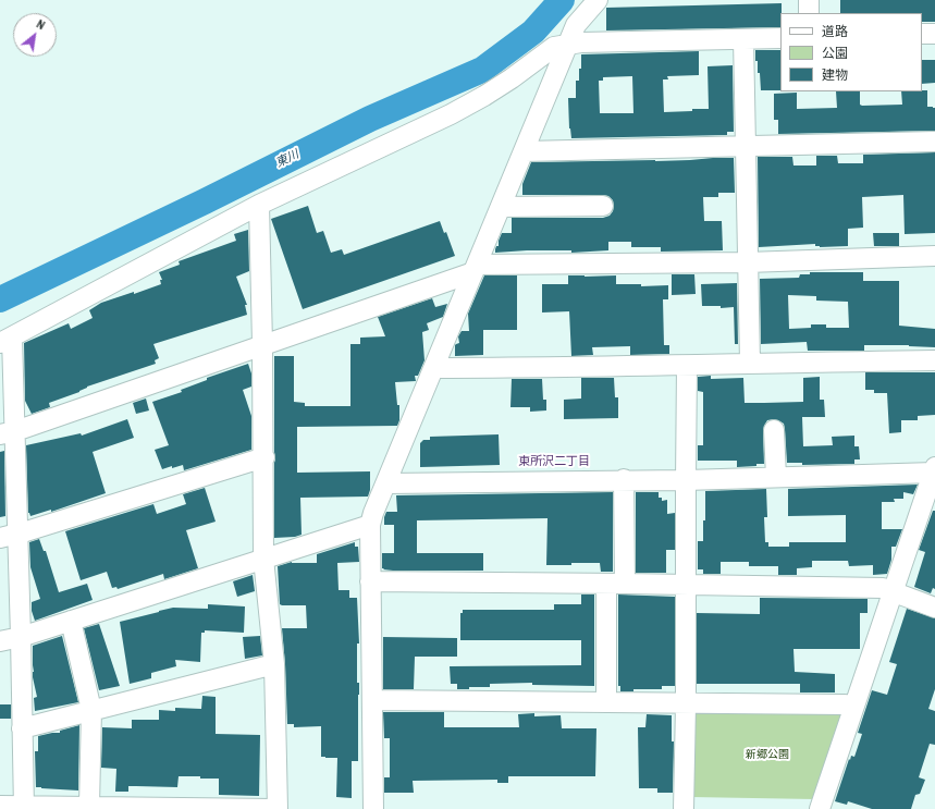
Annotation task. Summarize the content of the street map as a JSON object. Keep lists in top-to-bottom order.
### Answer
{
  "districts": ["東所沢二丁目"],
  "water": ["東川"],
  "parks": ["新郷公園"],
  "legend": ["道路", "公園", "建物"],
  "north": "top right"
}
